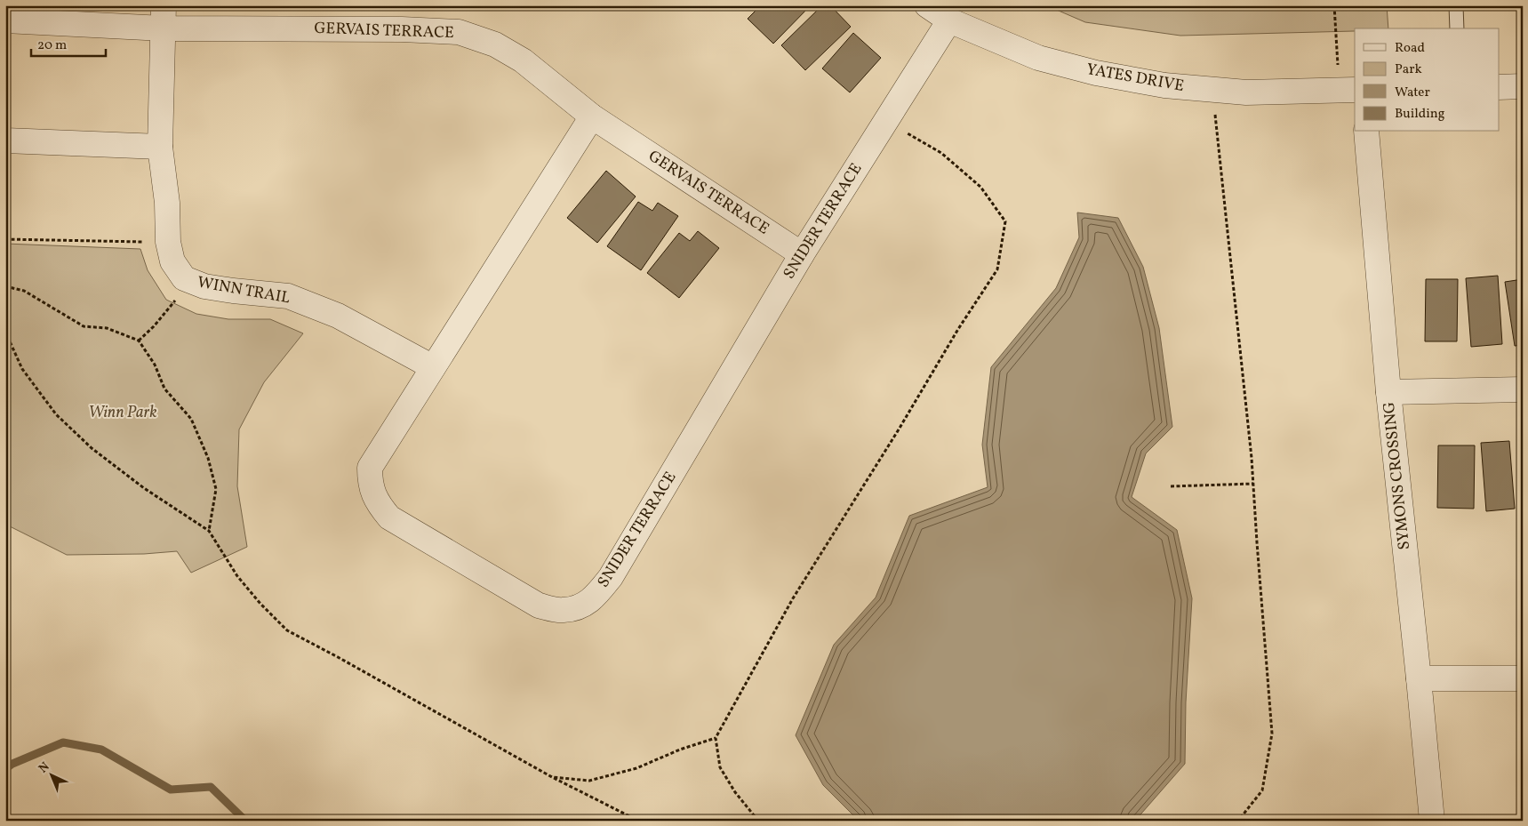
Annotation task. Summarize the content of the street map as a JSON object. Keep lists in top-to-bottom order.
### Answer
{
  "streets": {
    "street": [
      "GERVAIS TERRACE",
      "YATES DRIVE",
      "SNIDER TERRACE",
      "WINN TRAIL",
      "SYMONS CROSSING"
    ]
  },
  "crossings": [
    ["GERVAIS TERRACE", "SNIDER TERRACE"],
    ["GERVAIS TERRACE", "WINN TRAIL"],
    ["YATES DRIVE", "SNIDER TERRACE"],
    ["SNIDER TERRACE", "WINN TRAIL"]
  ],
  "parks": ["Winn Park"],
  "legend": [
    "Road",
    "Park",
    "Water",
    "Building"
  ],
  "scale_bar": "20 m",
  "north": "top left"
}
